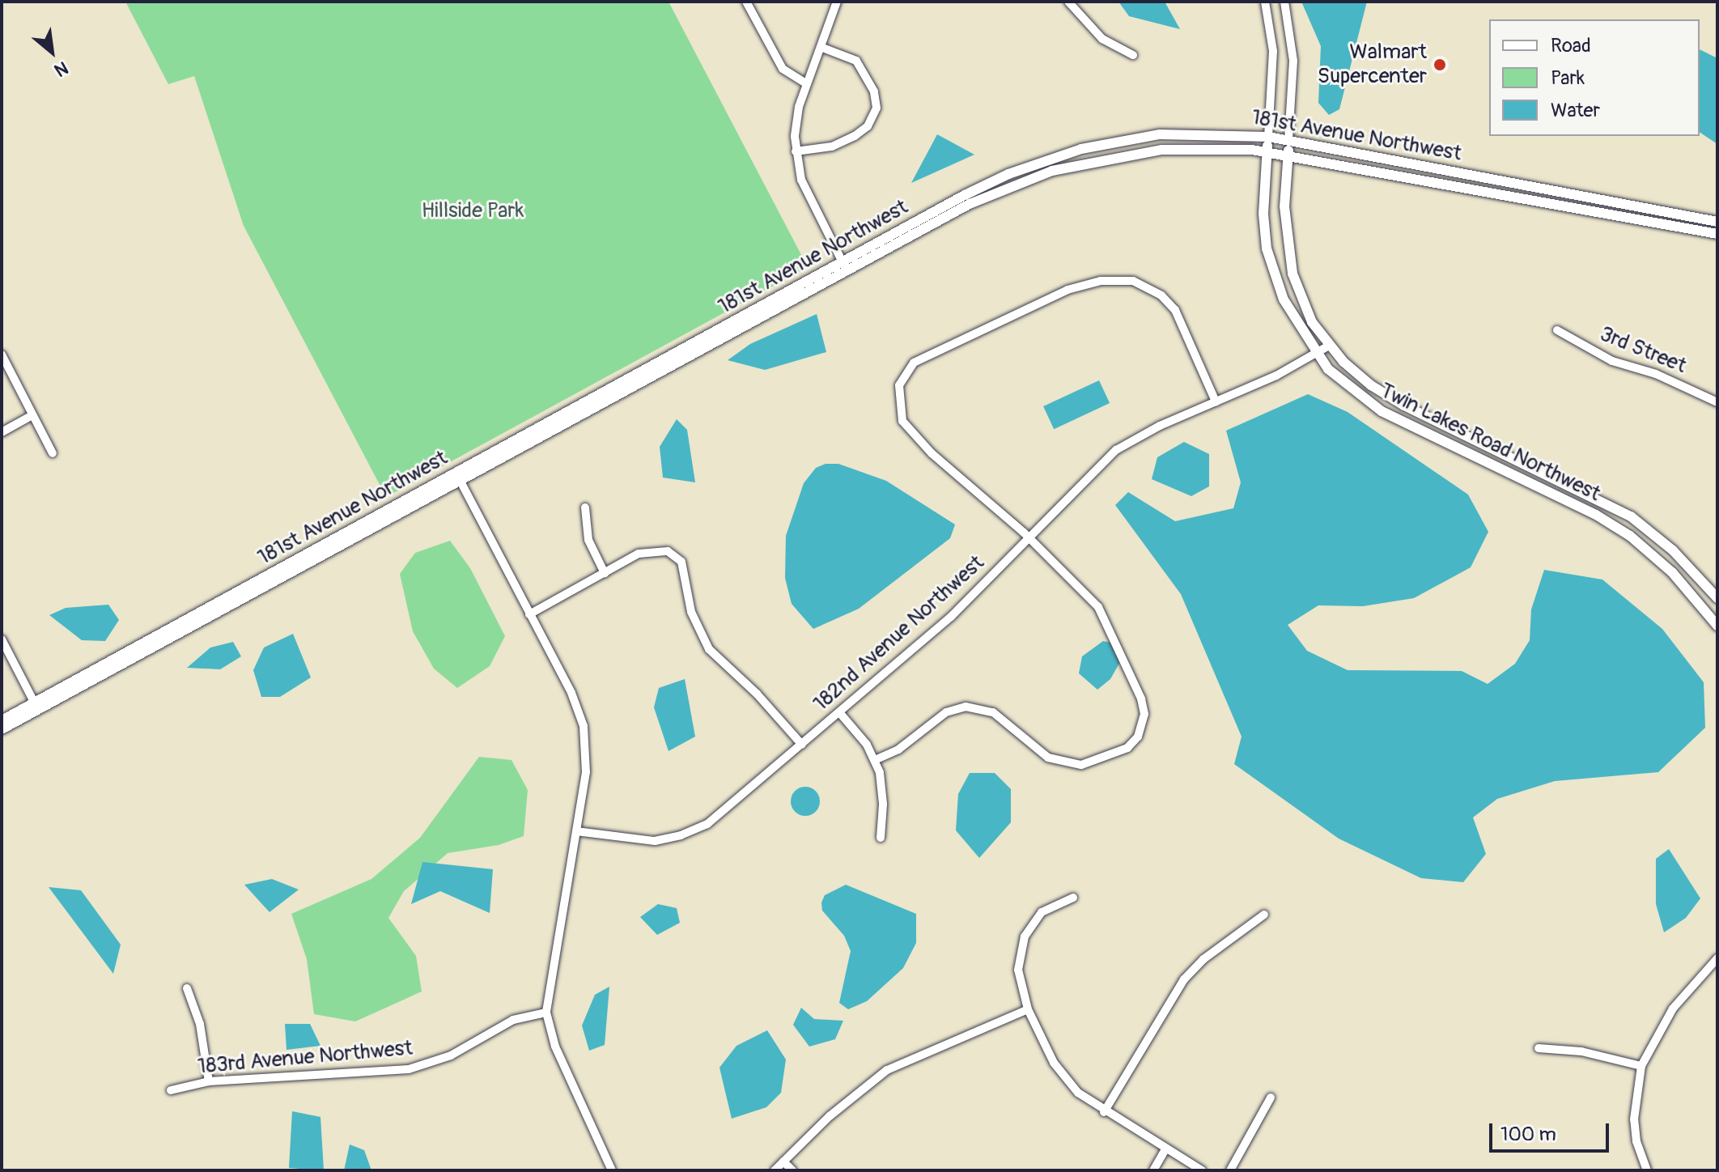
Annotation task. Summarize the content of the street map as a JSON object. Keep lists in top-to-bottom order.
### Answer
{
  "streets": {
    "main road": ["181st Avenue Northwest", "Twin Lakes Road Northwest"],
    "street": ["3rd Street", "182nd Avenue Northwest", "183rd Avenue Northwest"]
  },
  "crossings": [
    ["181st Avenue Northwest", "Twin Lakes Road Northwest"],
    ["Twin Lakes Road Northwest", "182nd Avenue Northwest"]
  ],
  "parks": ["Hillside Park"],
  "places": ["Walmart Supercenter"],
  "legend": ["Road", "Park", "Water"],
  "scale_bar": "100 m",
  "north": "bottom right"
}
